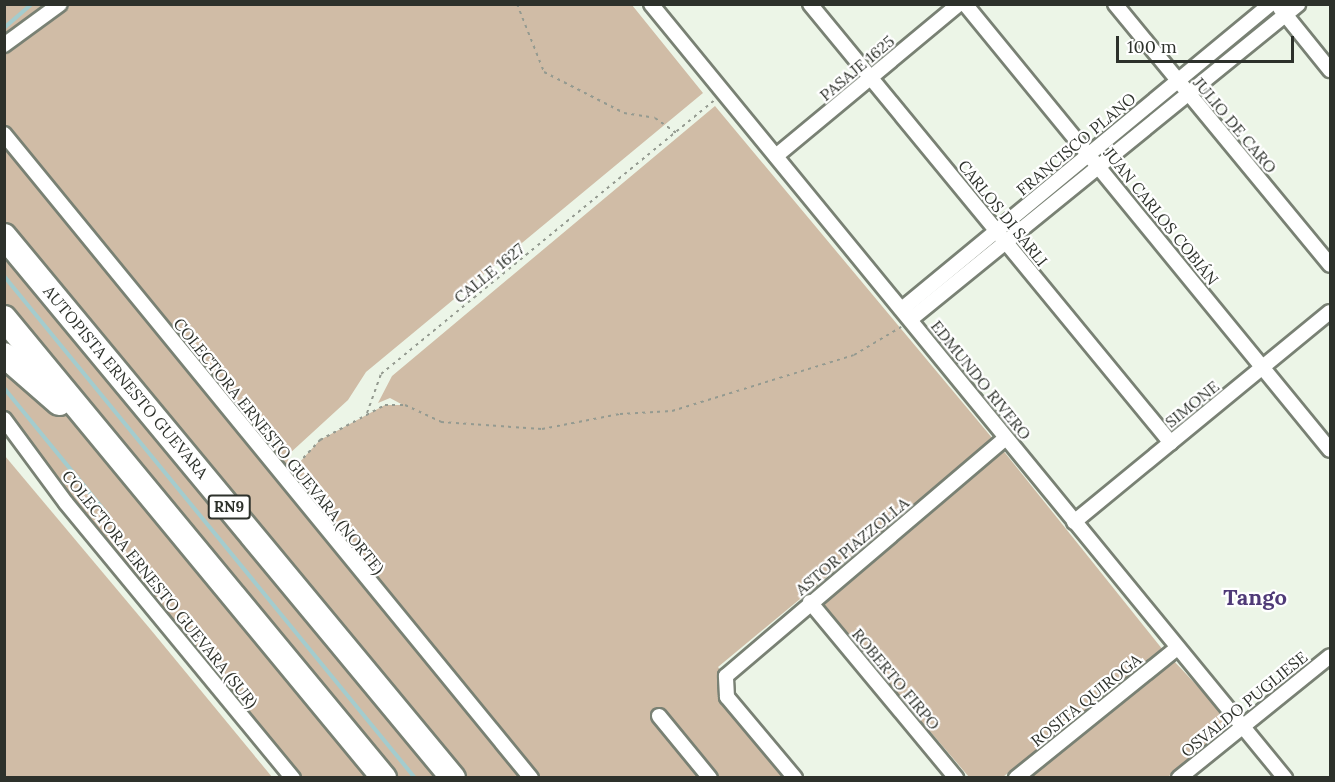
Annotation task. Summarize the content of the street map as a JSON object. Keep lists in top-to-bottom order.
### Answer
{
  "streets": {
    "highway": ["AUTOPISTA ERNESTO GUEVARA", "RN9"],
    "street": [
      "PASAJE 1625",
      "JULIO DE CARO",
      "FRANCISCO PLANO",
      "CARLOS DI SARLI",
      "JUAN CARLOS COBIÁN",
      "EDMUNDO RIVERO",
      "SIMONE",
      "COLECTORA ERNESTO GUEVARA (NORTE)",
      "ASTOR PIAZZOLLA",
      "COLECTORA ERNESTO GUEVARA (SUR)",
      "ROBERTO FIRPO",
      "ROSITA QUIROGA",
      "OSVALDO PUGLIESE"
    ],
    "path": ["CALLE 1627"]
  },
  "crossings": [
    ["PASAJE 1625", "CARLOS DI SARLI"],
    ["PASAJE 1625", "EDMUNDO RIVERO"],
    ["JULIO DE CARO", "FRANCISCO PLANO"],
    ["FRANCISCO PLANO", "CARLOS DI SARLI"],
    ["FRANCISCO PLANO", "JUAN CARLOS COBIÁN"],
    ["FRANCISCO PLANO", "EDMUNDO RIVERO"],
    ["CARLOS DI SARLI", "SIMONE"],
    ["JUAN CARLOS COBIÁN", "SIMONE"],
    ["CALLE 1627", "EDMUNDO RIVERO"],
    ["EDMUNDO RIVERO", "SIMONE"],
    ["EDMUNDO RIVERO", "ASTOR PIAZZOLLA"],
    ["EDMUNDO RIVERO", "ROSITA QUIROGA"],
    ["EDMUNDO RIVERO", "OSVALDO PUGLIESE"],
    ["ASTOR PIAZZOLLA", "ROBERTO FIRPO"]
  ],
  "districts": ["Tango"],
  "scale_bar": "100 m"
}
